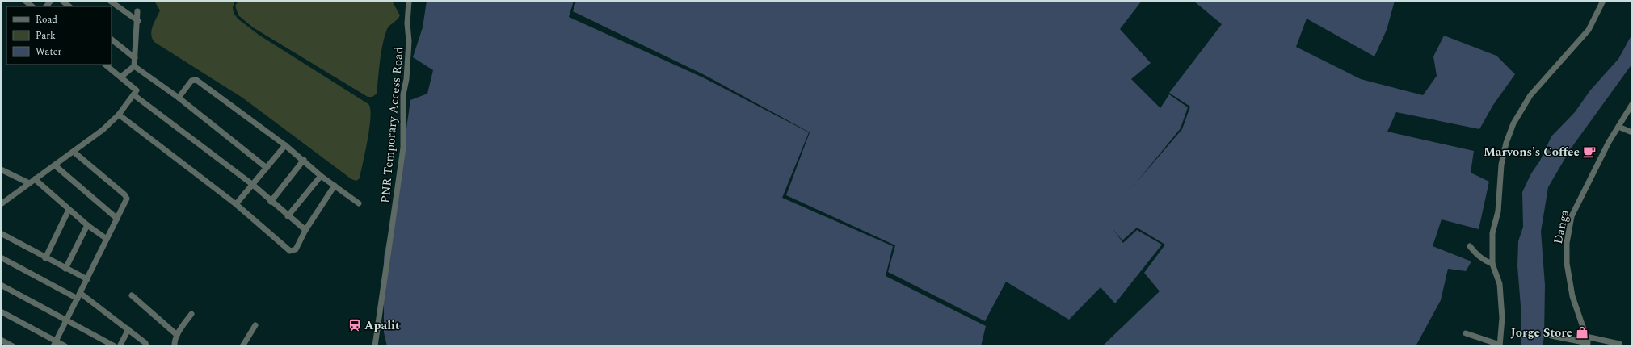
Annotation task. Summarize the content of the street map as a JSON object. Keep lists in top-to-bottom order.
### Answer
{
  "streets": {
    "street": ["PNR Temporary Access Road", "Danga"]
  },
  "places": {
    "cafe": ["Marvons's Coffee"],
    "station": ["Apalit"],
    "shop": ["Jorge Store"]
  },
  "legend": ["Road", "Park", "Water"]
}
